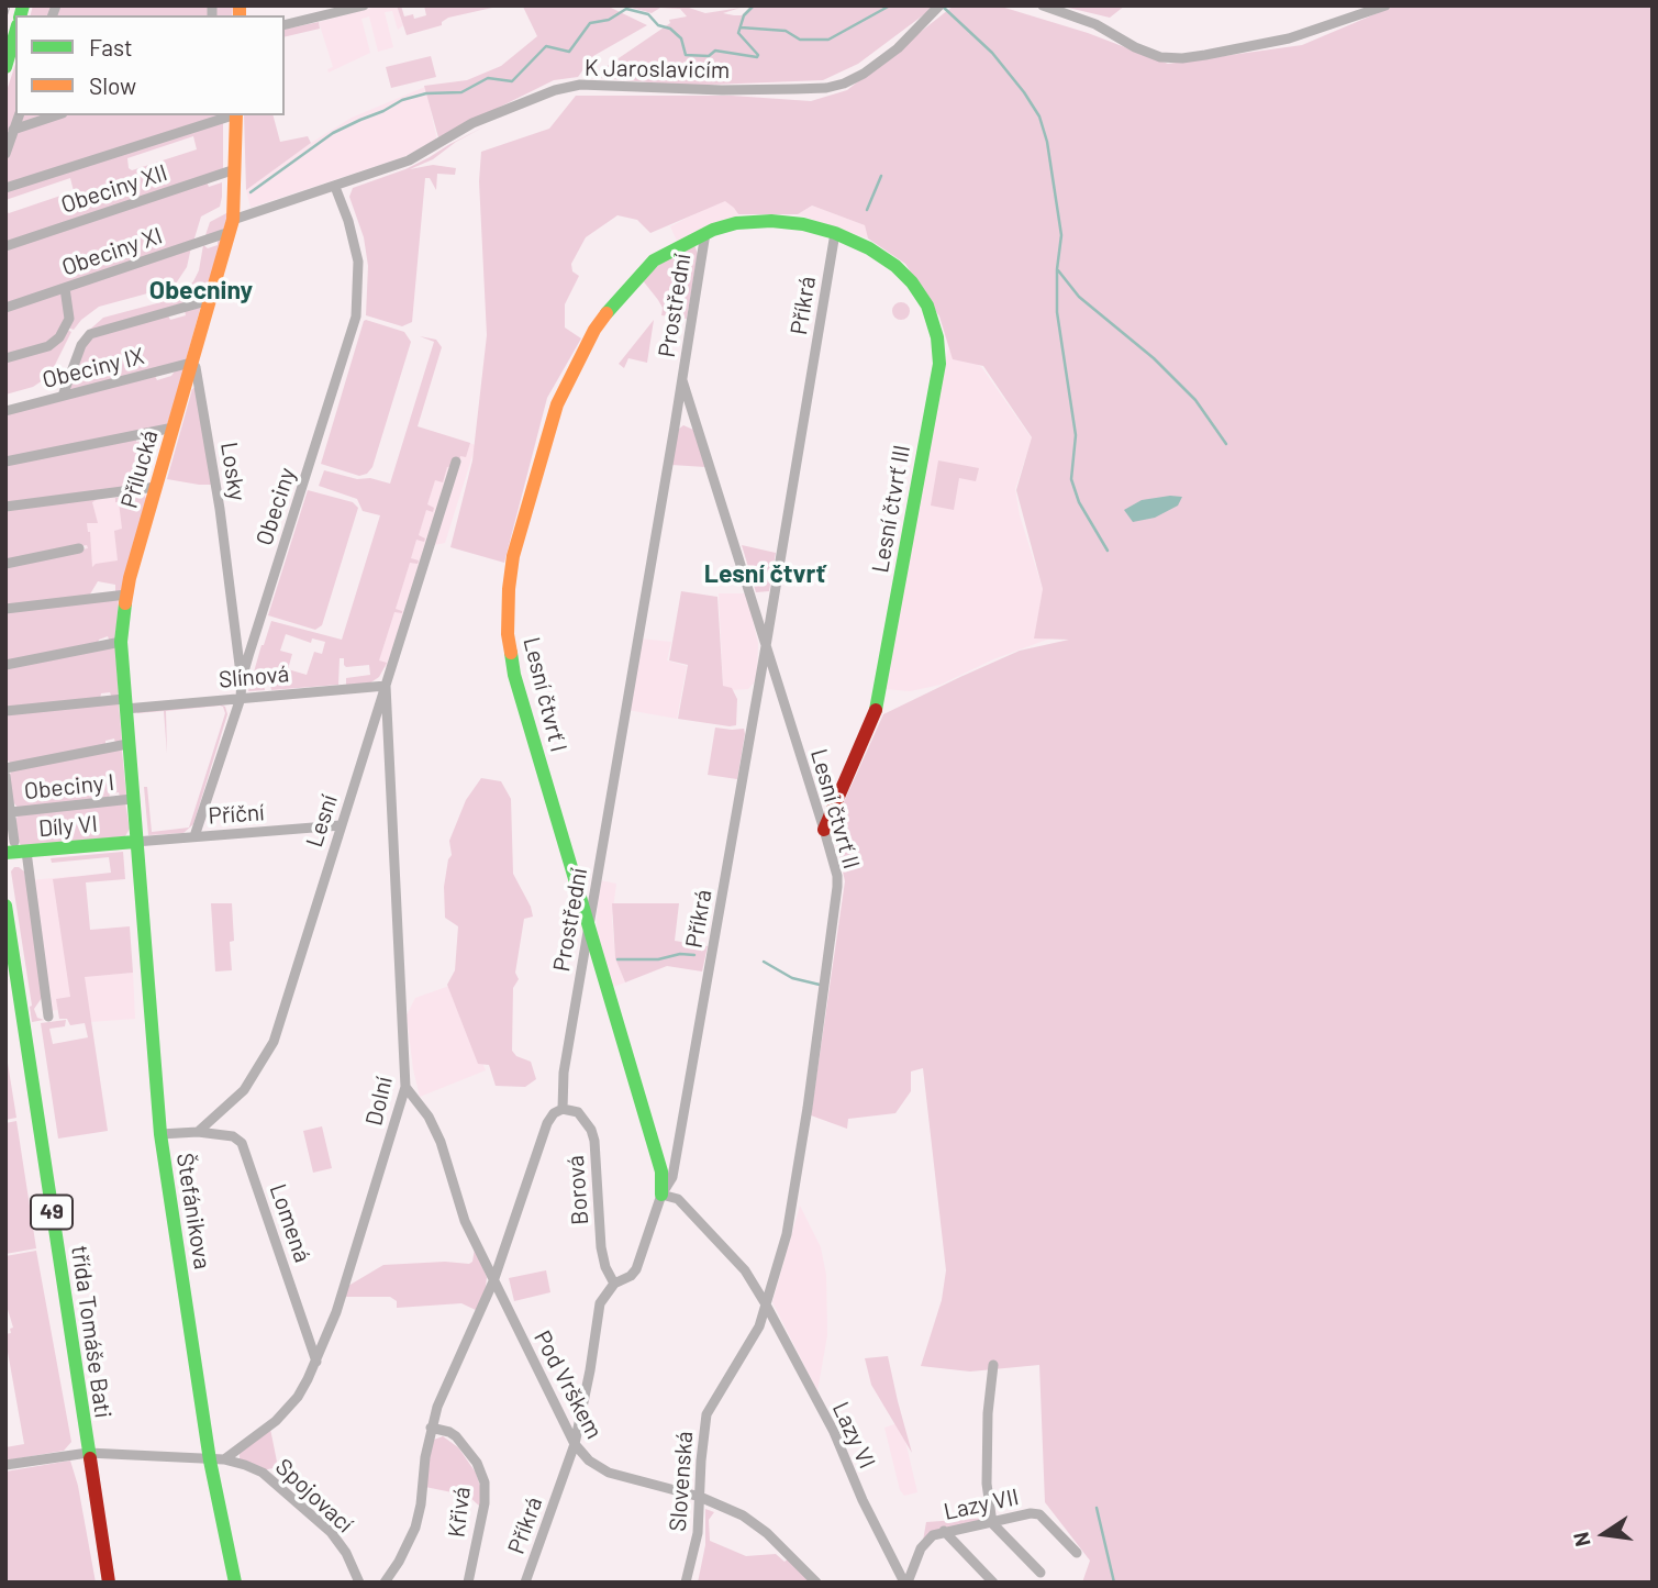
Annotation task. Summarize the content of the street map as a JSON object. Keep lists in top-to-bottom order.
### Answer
{
  "streets": {
    "street": [
      "K Jaroslavicím",
      "Obeciny XII",
      "Obeciny XI",
      "Prostřední",
      "Příkrá",
      "Obeciny IX",
      "Přílucká",
      "Losky",
      "Obeciny",
      "Lesní čtvrť III",
      "Slínová",
      "Lesní čtvrť I",
      "Obeciny I",
      "Lesní čtvrť II",
      "Příční",
      "Lesní",
      "Díly VI",
      "Dolní",
      "Borová",
      "Štefánikova",
      "49",
      "Lomená",
      "třída Tomáše Bati",
      "Pod Vrškem",
      "Lazy VI",
      "Slovenská",
      "Spojovací",
      "Lazy VII",
      "Křivá"
    ]
  },
  "crossings": [
    ["K Jaroslavicím", "Obeciny XI"],
    ["K Jaroslavicím", "Přílucká"],
    ["K Jaroslavicím", "Obeciny"],
    ["Obeciny XII", "Přílucká"],
    ["Obeciny XI", "Přílucká"],
    ["Prostřední", "Lesní čtvrť I"],
    ["Prostřední", "Lesní čtvrť II"],
    ["Prostřední", "Borová"],
    ["Příkrá", "Lesní čtvrť III"],
    ["Příkrá", "Lesní čtvrť I"],
    ["Příkrá", "Lesní čtvrť II"],
    ["Příkrá", "Borová"],
    ["Příkrá", "Pod Vrškem"],
    ["Obeciny IX", "Přílucká"],
    ["Obeciny IX", "Losky"],
    ["Přílucká", "Losky"],
    ["Přílucká", "Slínová"],
    ["Přílucká", "Obeciny I"],
    ["Přílucká", "Příční"],
    ["Přílucká", "Díly VI"],
    ["Přílucká", "Štefánikova"],
    ["Losky", "Obeciny"],
    ["Obeciny", "Slínová"],
    ["Obeciny", "Příční"],
    ["Lesní čtvrť III", "Lesní čtvrť I"],
    ["Lesní čtvrť III", "Lesní čtvrť II"],
    ["Slínová", "Lesní"],
    ["Slínová", "Dolní"],
    ["Lesní čtvrť II", "Lazy VI"],
    ["Lesní čtvrť II", "Slovenská"],
    ["Příční", "Lesní"],
    ["Příční", "Díly VI"],
    ["Příční", "Štefánikova"],
    ["Lesní", "Dolní"],
    ["Lesní", "Lomená"],
    ["Díly VI", "Štefánikova"],
    ["Dolní", "Štefánikova"],
    ["Dolní", "Lomená"],
    ["Dolní", "Pod Vrškem"],
    ["Dolní", "Spojovací"],
    ["Štefánikova", "Spojovací"],
    ["třída Tomáše Bati", "Spojovací"],
    ["Pod Vrškem", "Slovenská"],
    ["Lazy VI", "Slovenská"],
    ["Lazy VI", "Lazy VII"]
  ],
  "districts": ["Obecniny", "Lesní čtvrť"],
  "legend": ["Fast", "Slow"],
  "north": "left"
}
